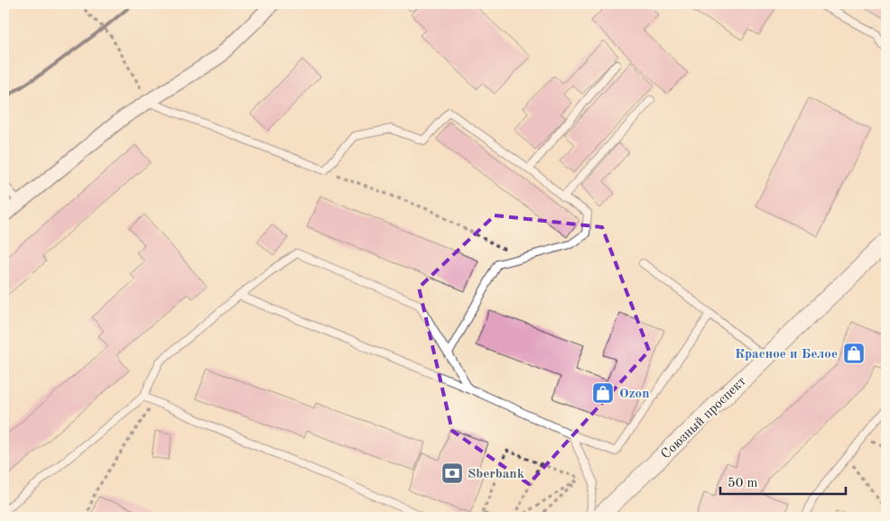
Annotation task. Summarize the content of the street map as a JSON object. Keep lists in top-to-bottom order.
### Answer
{
  "streets": {
    "street": ["Союзный проспект"]
  },
  "places": {
    "shop": ["Красное и Белое", "Ozon"],
    "bank": ["Sberbank"]
  },
  "scale_bar": "50 m"
}
